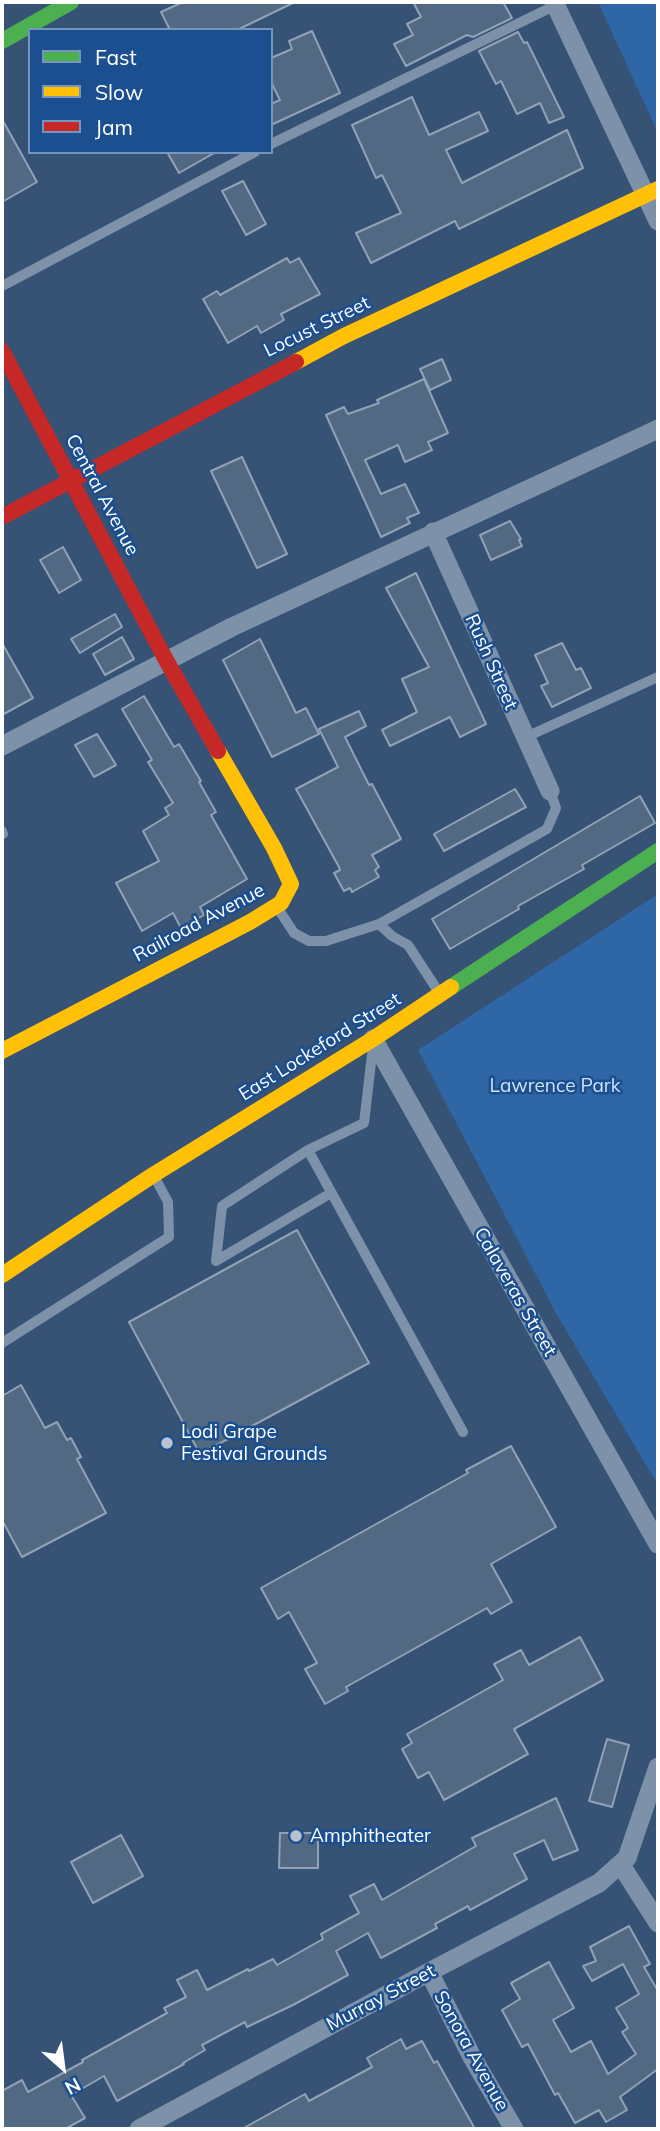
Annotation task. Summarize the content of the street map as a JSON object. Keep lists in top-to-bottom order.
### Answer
{
  "streets": {
    "street": [
      "Locust Street",
      "Central Avenue",
      "Rush Street",
      "Railroad Avenue",
      "East Lockeford Street",
      "Calaveras Street",
      "Murray Street",
      "Sonora Avenue"
    ]
  },
  "crossings": [
    ["Locust Street", "Central Avenue"],
    ["Central Avenue", "Railroad Avenue"],
    ["East Lockeford Street", "Calaveras Street"],
    ["Murray Street", "Sonora Avenue"]
  ],
  "parks": ["Lawrence Park"],
  "places": ["Lodi Grape Festival Grounds", "Amphitheater"],
  "legend": ["Fast", "Slow", "Jam"],
  "north": "bottom right"
}
